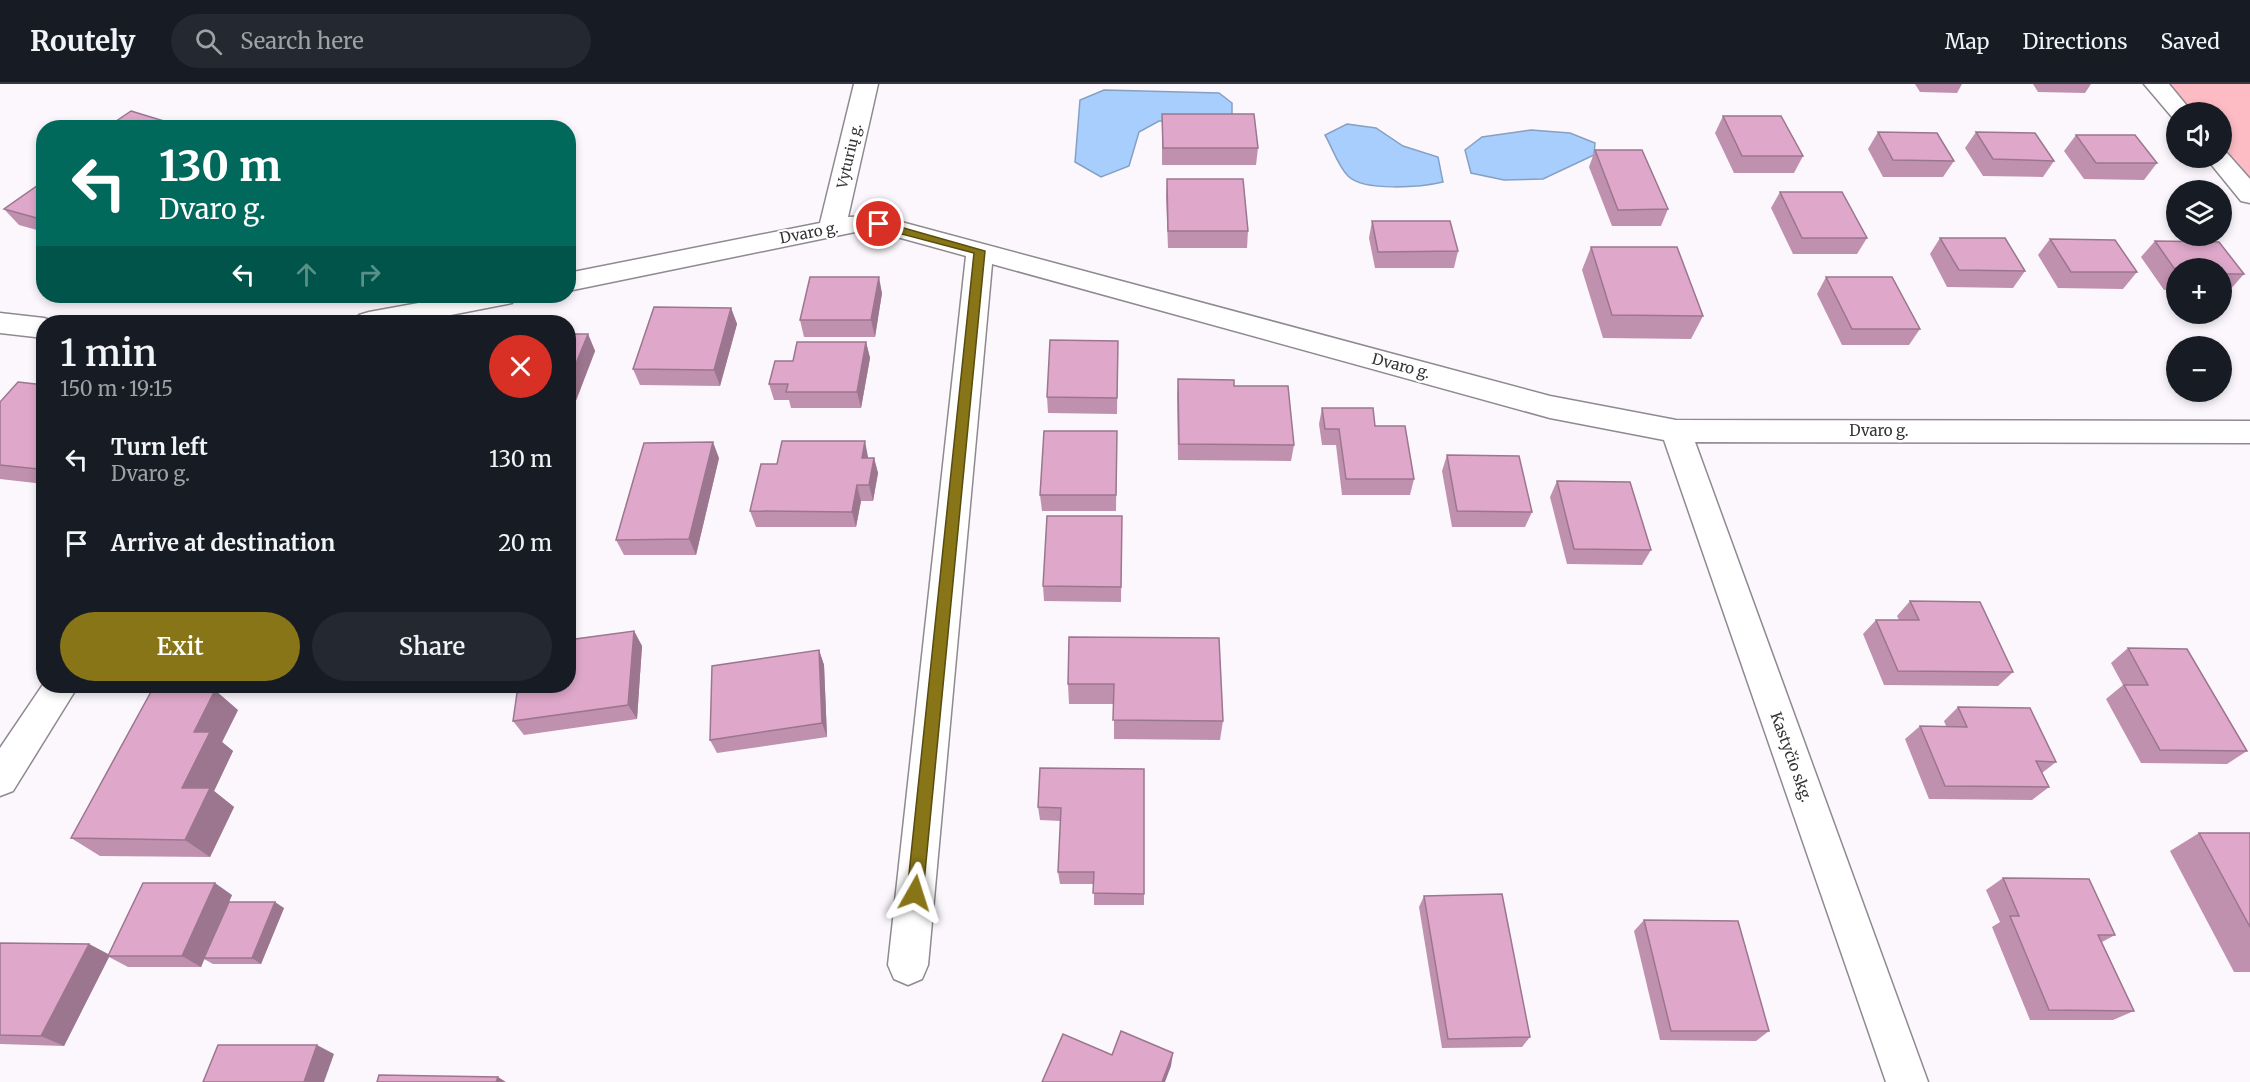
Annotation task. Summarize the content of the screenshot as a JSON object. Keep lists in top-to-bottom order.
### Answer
{
  "streets": {
    "street": ["Vyturių g.", "Dvaro g.", "Kastyčio skg."]
  },
  "crossings": [
    ["Vyturių g.", "Dvaro g."],
    ["Dvaro g.", "Kastyčio skg."]
  ],
  "page": {
    "header": "Routely",
    "search": "Search here",
    "nav": ["Map", "Directions", "Saved"],
    "map_buttons": ["+", "−"],
    "turn": ["130 m", "Dvaro g."],
    "heading": ["1 min", "150 m · 19:15"],
    "list": [
      {
        "name": "Turn left",
        "note": "Dvaro g.",
        "value": "130 m"
      },
      {
        "name": "Arrive at destination",
        "value": "20 m"
      }
    ],
    "buttons": ["Exit", "Share"]
  }
}
